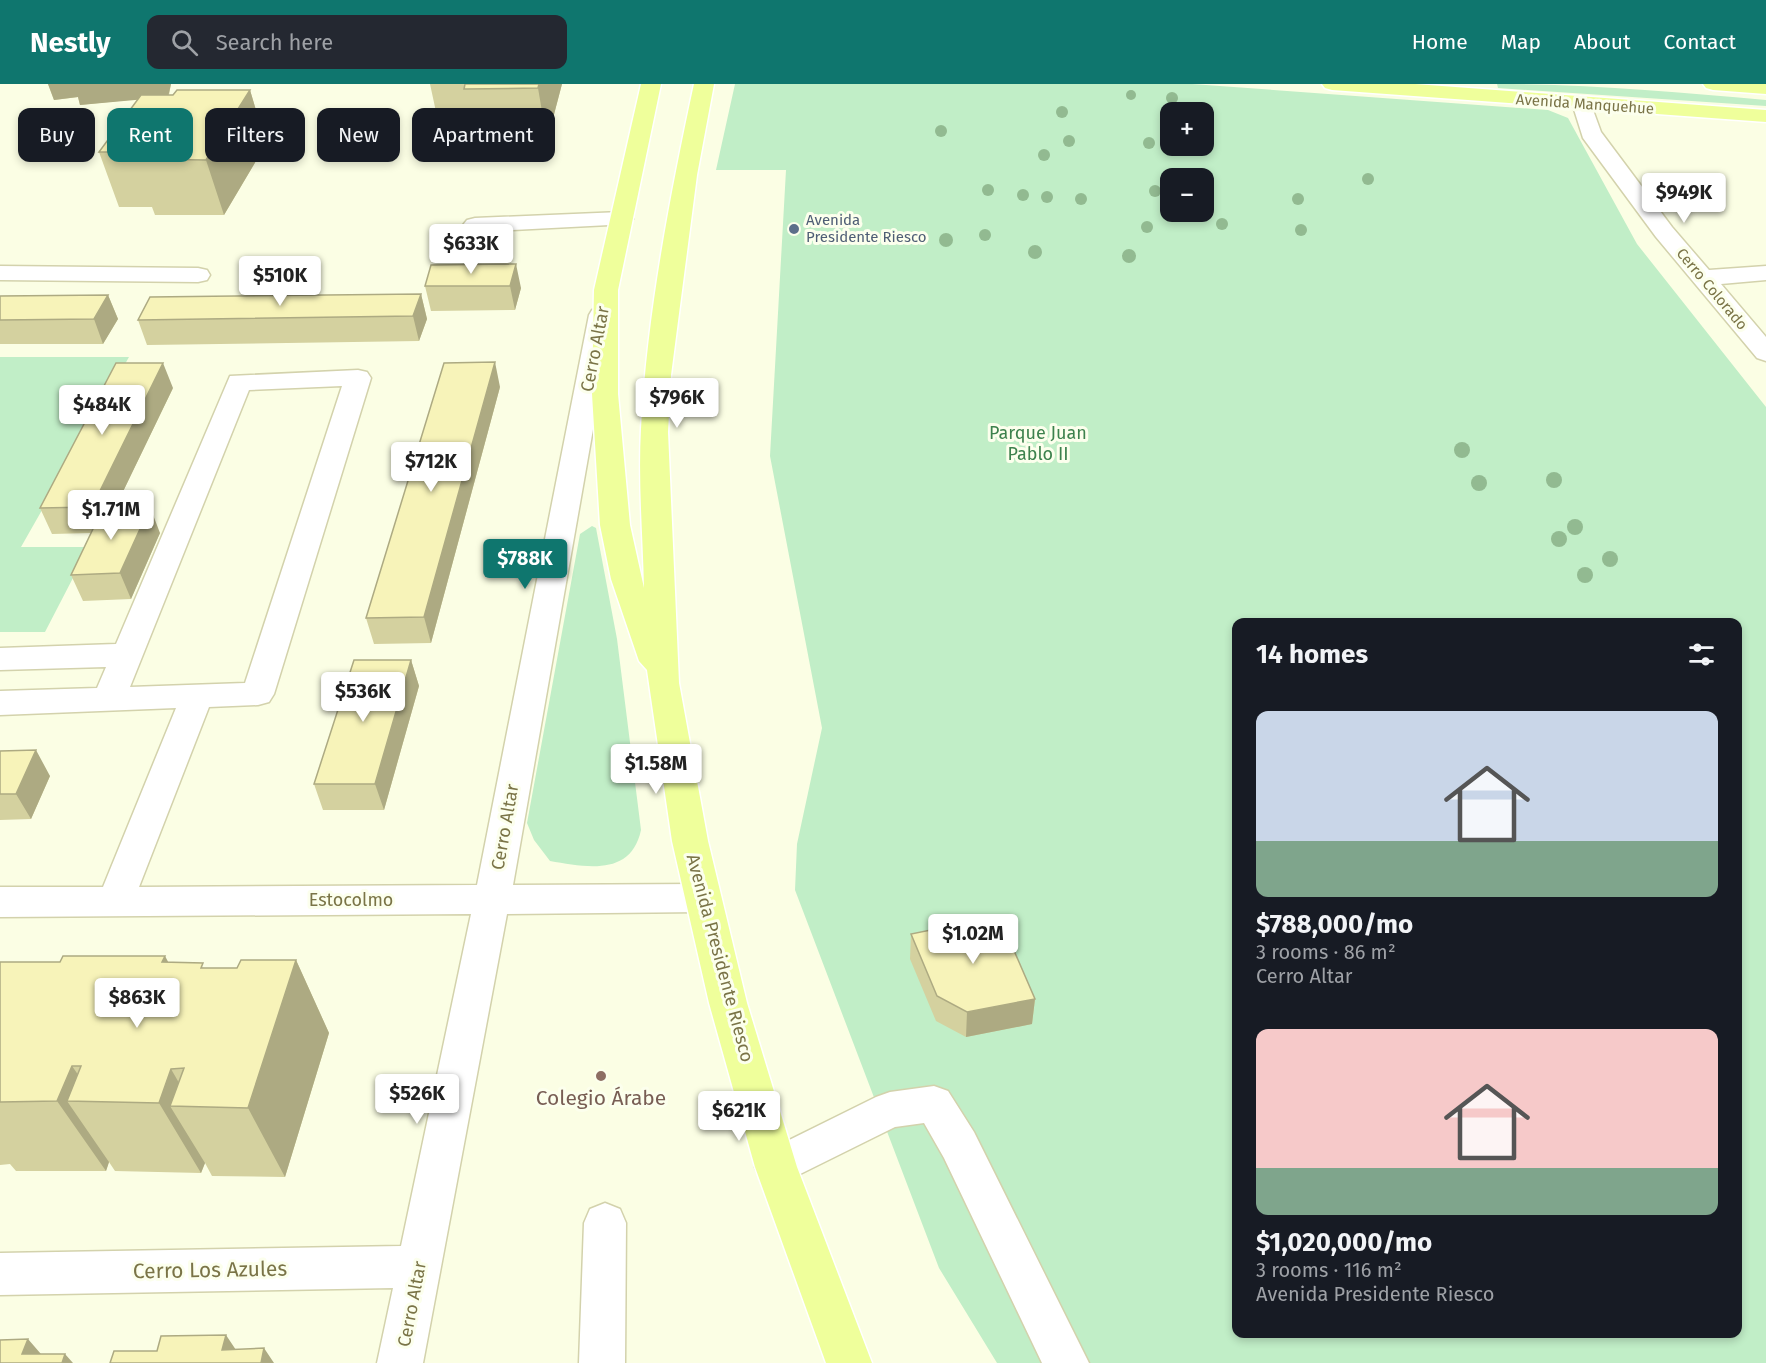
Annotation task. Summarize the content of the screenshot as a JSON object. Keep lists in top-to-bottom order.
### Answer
{
  "streets": {
    "main road": ["Avenida Manquehue", "Avenida Presidente Riesco"],
    "street": [
      "Cerro Colorado",
      "Cerro Altar",
      "Estocolmo",
      "Cerro Los Azules"
    ]
  },
  "crossings": [
    ["Avenida Manquehue", "Cerro Colorado"],
    ["Cerro Altar", "Estocolmo"],
    ["Cerro Altar", "Avenida Presidente Riesco"],
    ["Cerro Altar", "Cerro Los Azules"],
    ["Estocolmo", "Avenida Presidente Riesco"]
  ],
  "parks": ["Parque Juan Pablo II"],
  "places": ["Avenida Presidente Riesco", "Colegio Árabe"],
  "page": {
    "header": "Nestly",
    "search": "Search here",
    "nav": [
      "Home",
      "Map",
      "About",
      "Contact"
    ],
    "map_buttons": ["+", "−"],
    "chip": [
      "Buy",
      "Rent",
      "Filters",
      "New",
      "Apartment"
    ],
    "price": [
      "$949K",
      "$633K",
      "$510K",
      "$796K",
      "$484K",
      "$712K",
      "$1.71M",
      "$788K",
      "$536K",
      "$1.58M",
      "$1.02M",
      "$863K",
      "$526K",
      "$621K"
    ],
    "heading": "14 homes",
    "list": [
      {
        "name": "$788,000/mo",
        "note": "3 rooms · 86 m² · Cerro Altar"
      },
      {
        "name": "$1,020,000/mo",
        "note": "3 rooms · 116 m² · Avenida Presidente Riesco"
      }
    ]
  }
}
